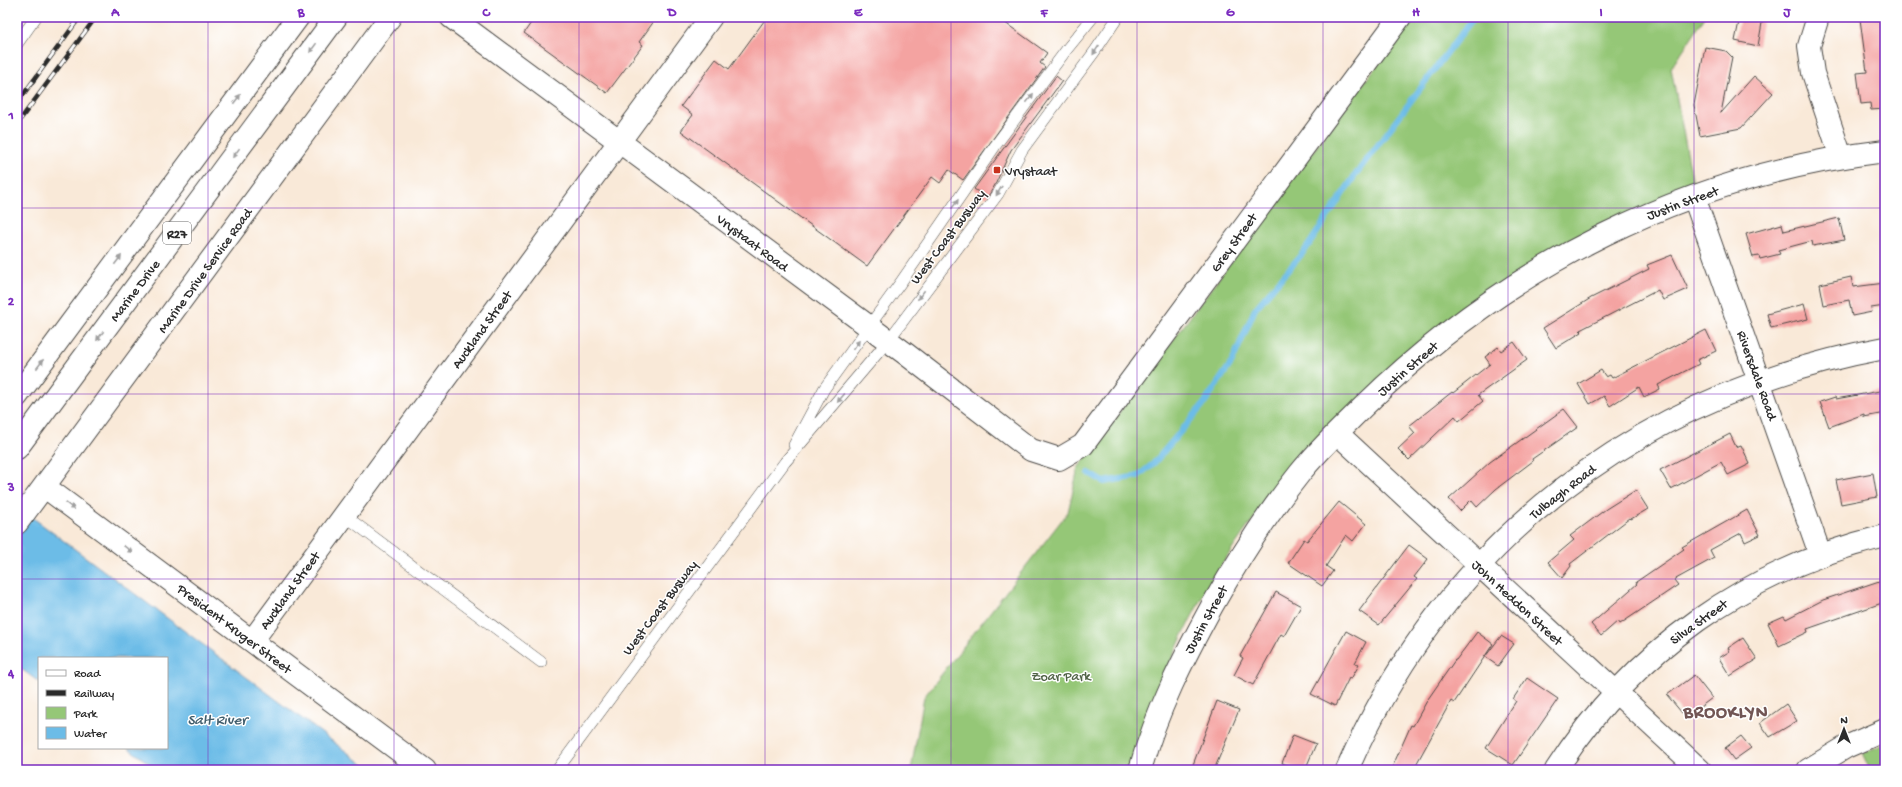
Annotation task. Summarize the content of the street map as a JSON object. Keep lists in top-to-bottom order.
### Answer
{
  "streets": {
    "street": [
      "Justin Street",
      "R27",
      "Vrystaat Road",
      "Grey Street",
      "Marine Drive Service Road",
      "Marine Drive",
      "Auckland Street",
      "Riversdale Road",
      "Tulbagh Road",
      "John Heddon Street",
      "Silva Street",
      "President Kruger Street"
    ],
    "lane": ["West Coast Busway"]
  },
  "crossings": [
    ["Justin Street", "Riversdale Road"],
    ["Justin Street", "John Heddon Street"],
    ["West Coast Busway", "Vrystaat Road"],
    ["Vrystaat Road", "Grey Street"],
    ["Vrystaat Road", "Auckland Street"],
    ["Marine Drive Service Road", "President Kruger Street"],
    ["Auckland Street", "President Kruger Street"],
    ["Riversdale Road", "Tulbagh Road"],
    ["Riversdale Road", "Silva Street"],
    ["Tulbagh Road", "John Heddon Street"],
    ["John Heddon Street", "Silva Street"]
  ],
  "one_way": ["President Kruger Street"],
  "districts": ["BROOKLYN"],
  "water": ["Salt River"],
  "parks": ["Zoar Park"],
  "places": {
    "transit": ["Vrystaat"]
  },
  "legend": [
    "Road",
    "Railway",
    "Park",
    "Water"
  ],
  "north": "top",
  "grid": {
    "columns": [
      "A",
      "B",
      "C",
      "D",
      "E",
      "F",
      "G",
      "H",
      "I",
      "J"
    ],
    "rows": [
      "1",
      "2",
      "3",
      "4"
    ]
  }
}
